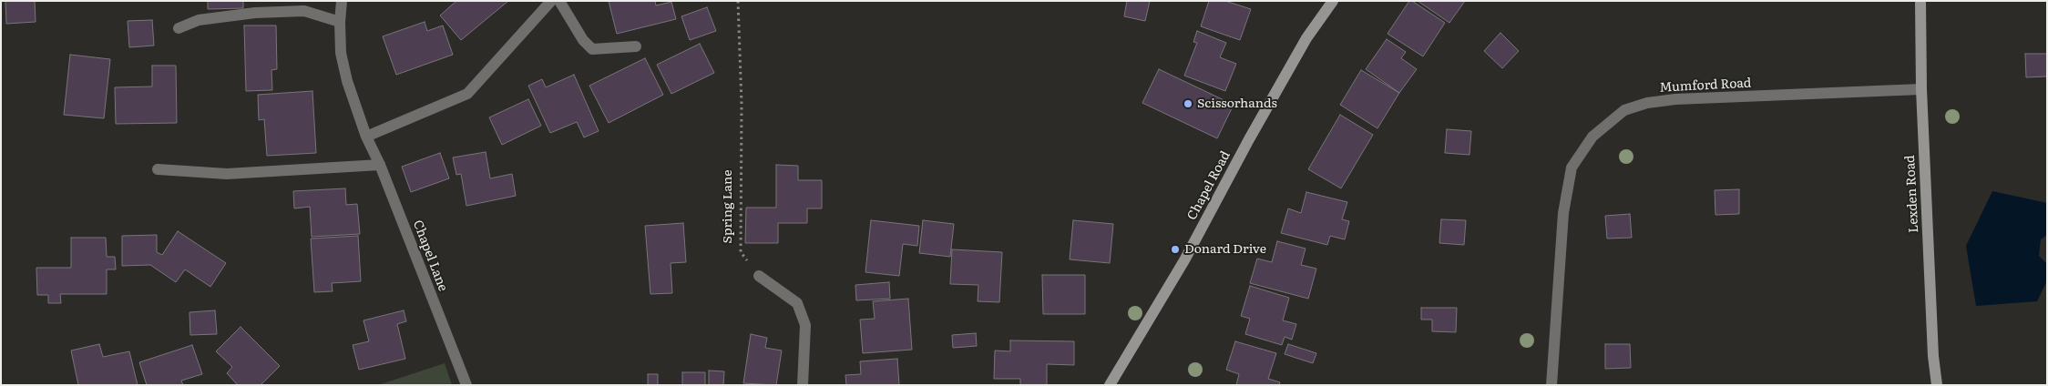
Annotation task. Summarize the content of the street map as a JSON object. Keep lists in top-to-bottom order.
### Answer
{
  "streets": {
    "street": [
      "Mumford Road",
      "Chapel Road",
      "Lexden Road",
      "Chapel Lane"
    ],
    "path": ["Spring Lane"]
  },
  "crossings": [
    ["Mumford Road", "Lexden Road"]
  ],
  "places": ["Scissorhands", "Donard Drive"]
}
